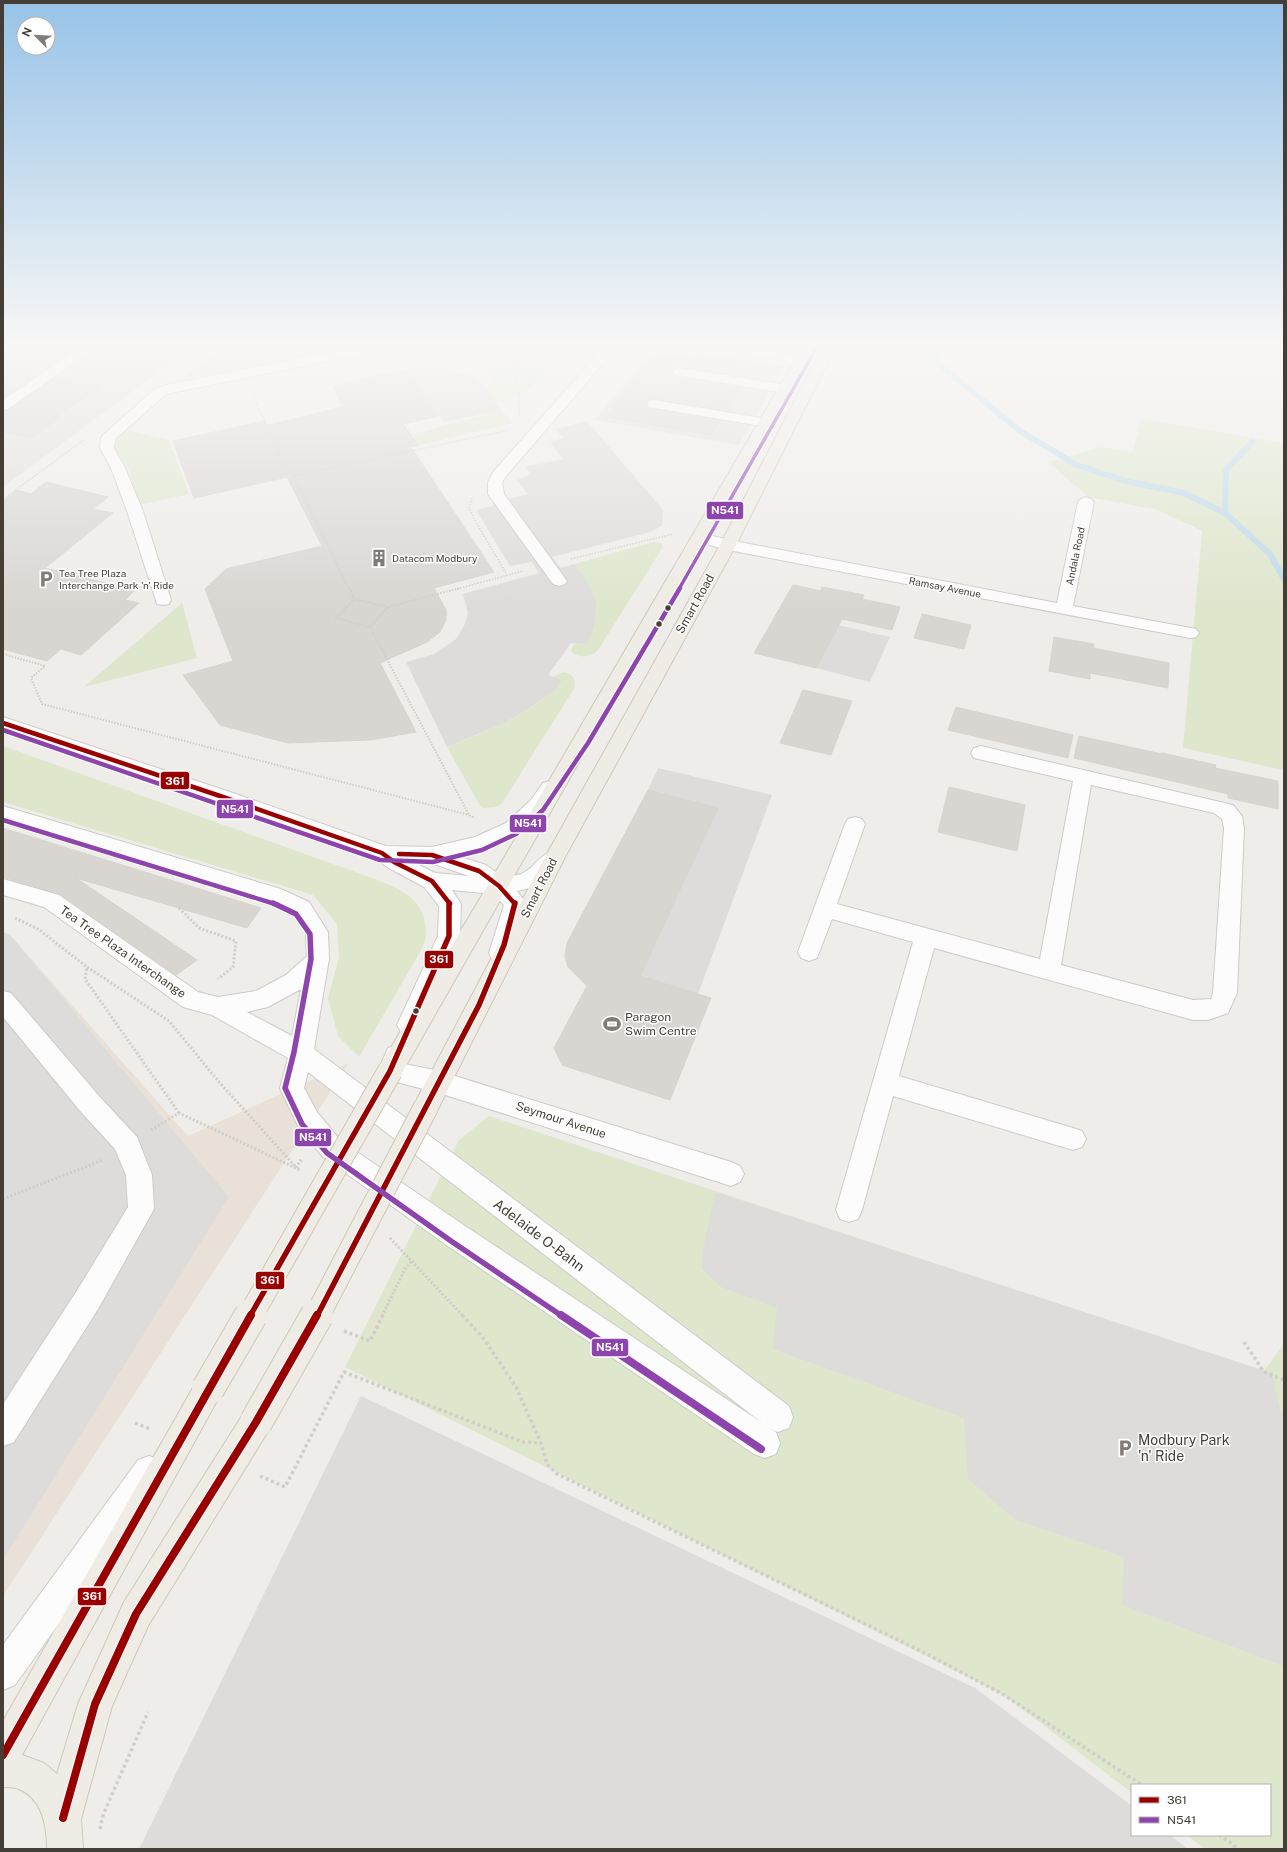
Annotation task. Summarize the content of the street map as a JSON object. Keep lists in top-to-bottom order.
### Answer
{
  "streets": {
    "main road": ["Smart Road"],
    "street": [
      "Andala Road",
      "Ramsay Avenue",
      "Tea Tree Plaza Interchange",
      "Seymour Avenue",
      "Adelaide O-Bahn"
    ]
  },
  "crossings": [
    ["Andala Road", "Ramsay Avenue"],
    ["Ramsay Avenue", "Smart Road"],
    ["Smart Road", "Seymour Avenue"],
    ["Tea Tree Plaza Interchange", "Adelaide O-Bahn"]
  ],
  "places": {
    "building": ["Datacom Modbury"],
    "parking": ["Tea Tree Plaza Interchange Park 'n' Ride", "Modbury Park 'n' Ride"],
    "sports": ["Paragon Swim Centre"]
  },
  "lines": ["transit line N541", "transit line 361"],
  "legend": ["361", "N541"],
  "north": "top left"
}
